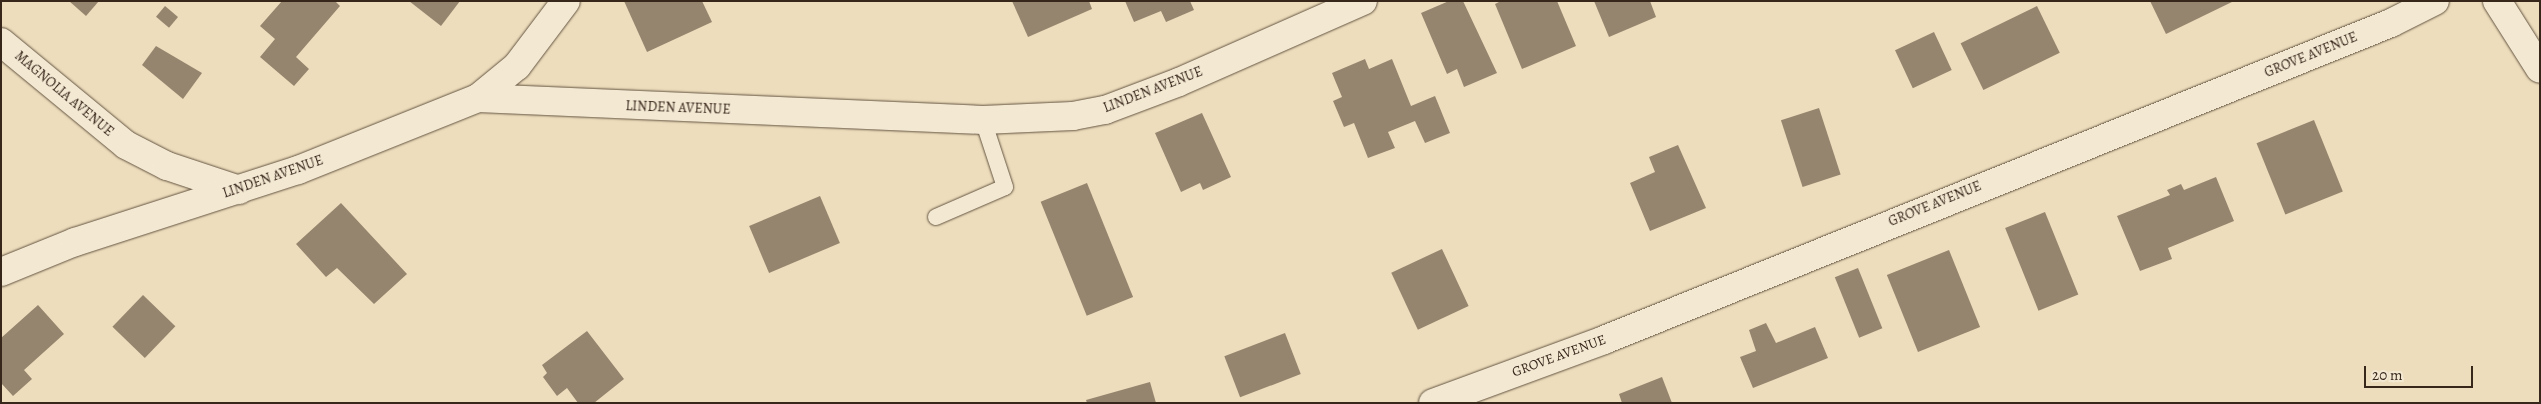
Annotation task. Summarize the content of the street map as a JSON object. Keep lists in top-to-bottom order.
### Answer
{
  "streets": {
    "street": ["GROVE AVENUE", "LINDEN AVENUE", "MAGNOLIA AVENUE"]
  },
  "crossings": [
    ["LINDEN AVENUE", "MAGNOLIA AVENUE"]
  ],
  "scale_bar": "20 m"
}
